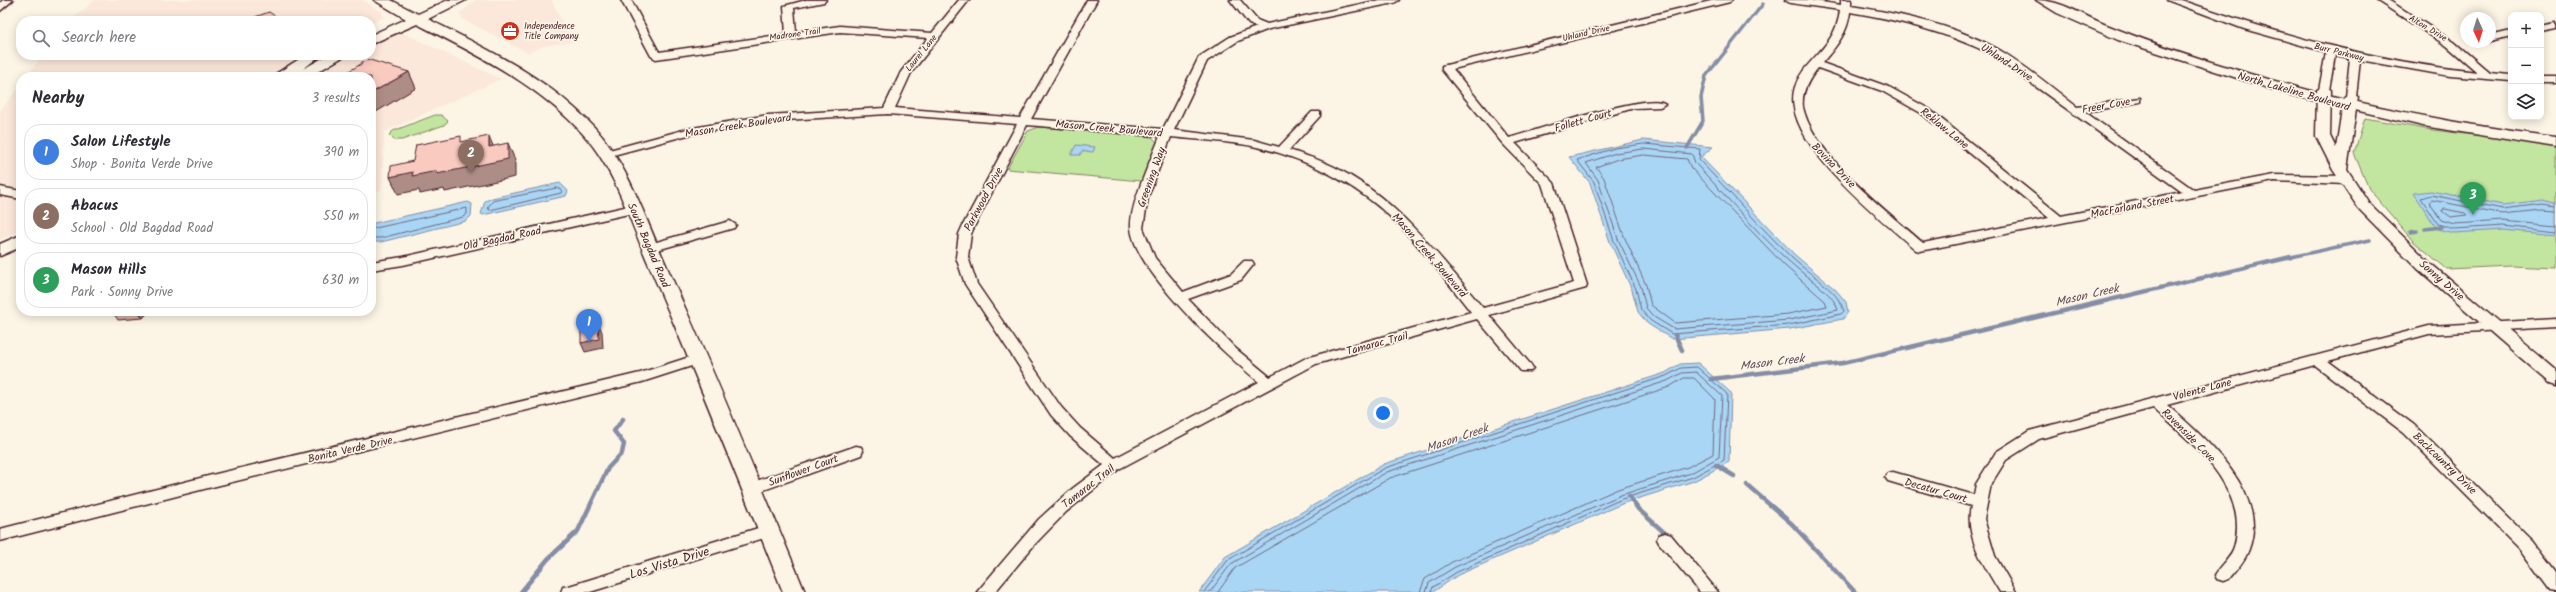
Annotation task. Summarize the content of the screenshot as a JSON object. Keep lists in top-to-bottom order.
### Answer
{
  "streets": {
    "main road": ["North Lakeline Boulevard", "South Bagdad Road"],
    "street": [
      "Alton Drive",
      "Uhland Drive",
      "Madrone Trail",
      "Burr Parkway",
      "Laurel Lane",
      "Freer Cove",
      "Follett Court",
      "Mason Creek Boulevard",
      "Reklaw Lane",
      "Bovina Drive",
      "Greening Way",
      "Parkwood Drive",
      "MacFarland Street",
      "Old Bagdad Road",
      "Sonny Drive",
      "Tamarac Trail",
      "Volente Lane",
      "Ravenside Cove",
      "Bonita Verde Drive",
      "Backcountry Drive",
      "Sunflower Court",
      "Decatur Court",
      "Los Vista Drive"
    ]
  },
  "crossings": [
    ["Alton Drive", "Burr Parkway"],
    ["Uhland Drive", "Freer Cove"],
    ["Uhland Drive", "Bovina Drive"],
    ["Uhland Drive", "MacFarland Street"],
    ["Uhland Drive", "Tamarac Trail"],
    ["Madrone Trail", "Laurel Lane"],
    ["Burr Parkway", "Sonny Drive"],
    ["Laurel Lane", "Mason Creek Boulevard"],
    ["North Lakeline Boulevard", "Sonny Drive"],
    ["Follett Court", "Tamarac Trail"],
    ["Mason Creek Boulevard", "Greening Way"],
    ["Mason Creek Boulevard", "Parkwood Drive"],
    ["Mason Creek Boulevard", "South Bagdad Road"],
    ["Mason Creek Boulevard", "Tamarac Trail"],
    ["Reklaw Lane", "Bovina Drive"],
    ["Reklaw Lane", "MacFarland Street"],
    ["Bovina Drive", "MacFarland Street"],
    ["Greening Way", "Tamarac Trail"],
    ["Parkwood Drive", "Tamarac Trail"],
    ["MacFarland Street", "Sonny Drive"],
    ["Old Bagdad Road", "South Bagdad Road"],
    ["South Bagdad Road", "Bonita Verde Drive"],
    ["South Bagdad Road", "Sunflower Court"],
    ["South Bagdad Road", "Los Vista Drive"],
    ["Sonny Drive", "Volente Lane"],
    ["Volente Lane", "Ravenside Cove"],
    ["Volente Lane", "Backcountry Drive"],
    ["Volente Lane", "Decatur Court"]
  ],
  "water": ["Mason Creek"],
  "places": {
    "office": ["Independence Title Company"]
  },
  "north": "bottom",
  "page": {
    "map_buttons": ["+", "−"],
    "search": "Search here",
    "heading": ["Nearby", "3 results"],
    "list": [
      {
        "mark": "1",
        "name": "Salon Lifestyle",
        "note": "Shop · Bonita Verde Drive",
        "value": "390 m"
      },
      {
        "mark": "2",
        "name": "Abacus",
        "note": "School · Old Bagdad Road",
        "value": "550 m"
      },
      {
        "mark": "3",
        "name": "Mason Hills",
        "note": "Park · Sonny Drive",
        "value": "630 m"
      }
    ],
    "pins": ["2", "3", "1"]
  }
}
